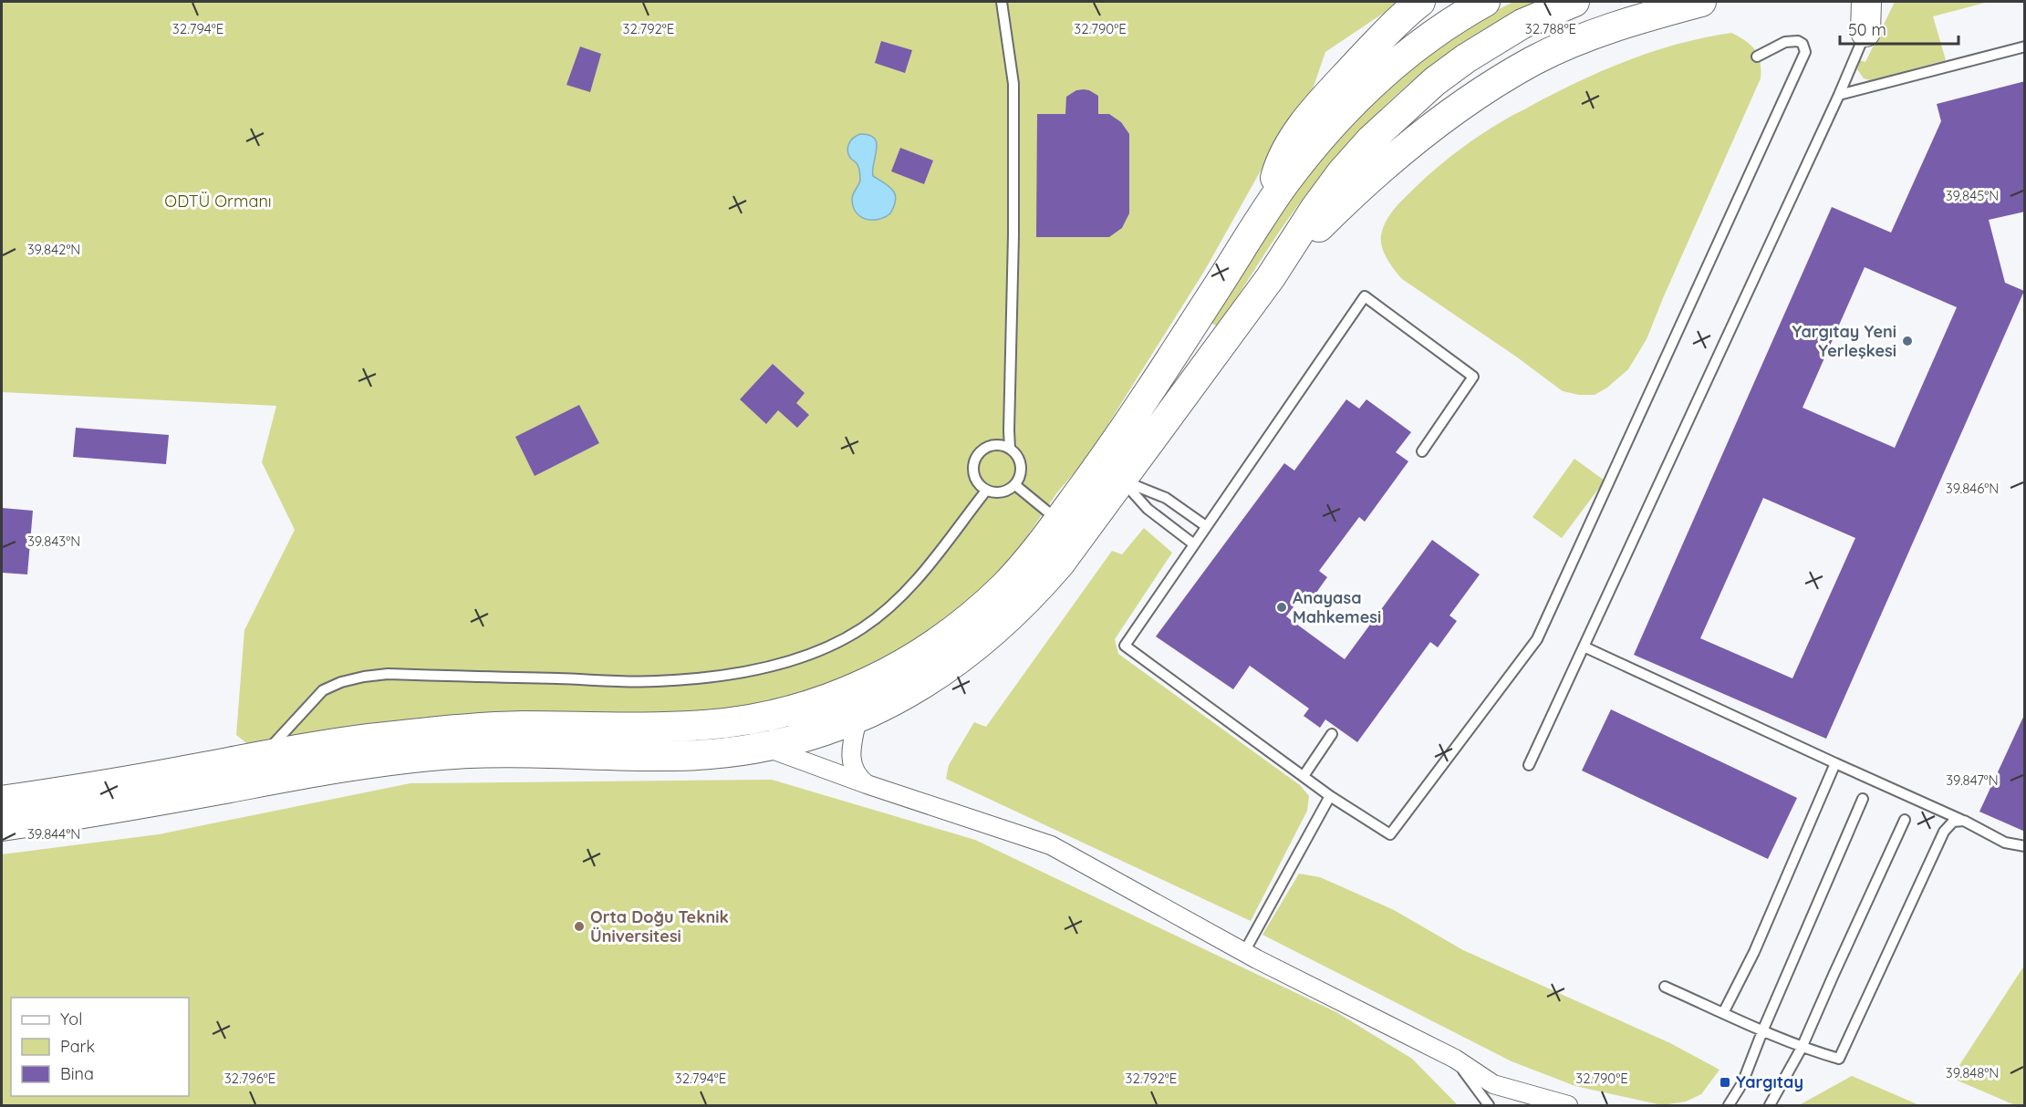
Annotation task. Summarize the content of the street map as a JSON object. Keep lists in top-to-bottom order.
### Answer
{
  "parks": ["ODTÜ Ormanı"],
  "places": {
    "other": ["Yargıtay Yeni Yerleşkesi", "Anayasa Mahkemesi", "Orta Doğu Teknik Üniversitesi"],
    "transit": ["Yargıtay"]
  },
  "legend": ["Yol", "Park", "Bina"],
  "scale_bar": "50 m",
  "coordinates": [
    "32.794°E",
    "32.792°E",
    "32.790°E",
    "32.788°E",
    "39.845°N",
    "39.842°N",
    "39.846°N",
    "39.843°N",
    "39.847°N",
    "39.844°N",
    "39.848°N",
    "32.796°E"
  ]
}
